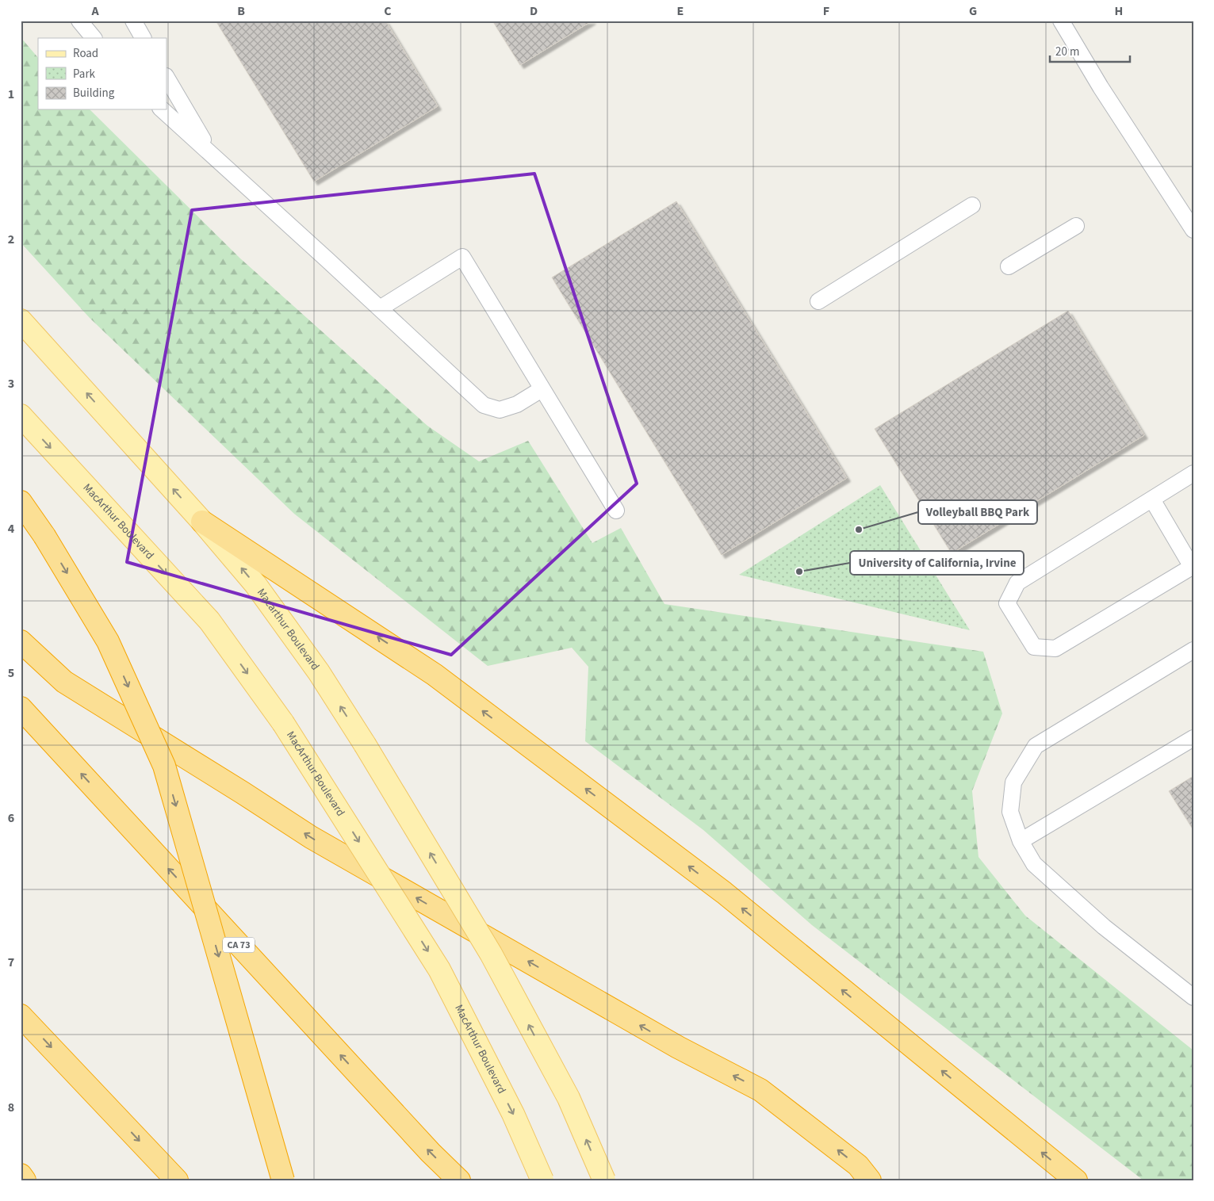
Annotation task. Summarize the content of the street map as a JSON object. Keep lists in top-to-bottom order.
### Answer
{
  "streets": {
    "highway": ["CA 73"],
    "main road": ["MacArthur Boulevard", "Macarthur Boulevard"]
  },
  "one_way": ["MacArthur Boulevard", "Macarthur Boulevard"],
  "places": ["Volleyball BBQ Park", "University of California, Irvine"],
  "legend": ["Road", "Park", "Building"],
  "scale_bar": "20 m",
  "grid": {
    "columns": [
      "A",
      "B",
      "C",
      "D",
      "E",
      "F",
      "G",
      "H"
    ],
    "rows": [
      "1",
      "2",
      "3",
      "4",
      "5",
      "6",
      "7",
      "8"
    ]
  }
}
